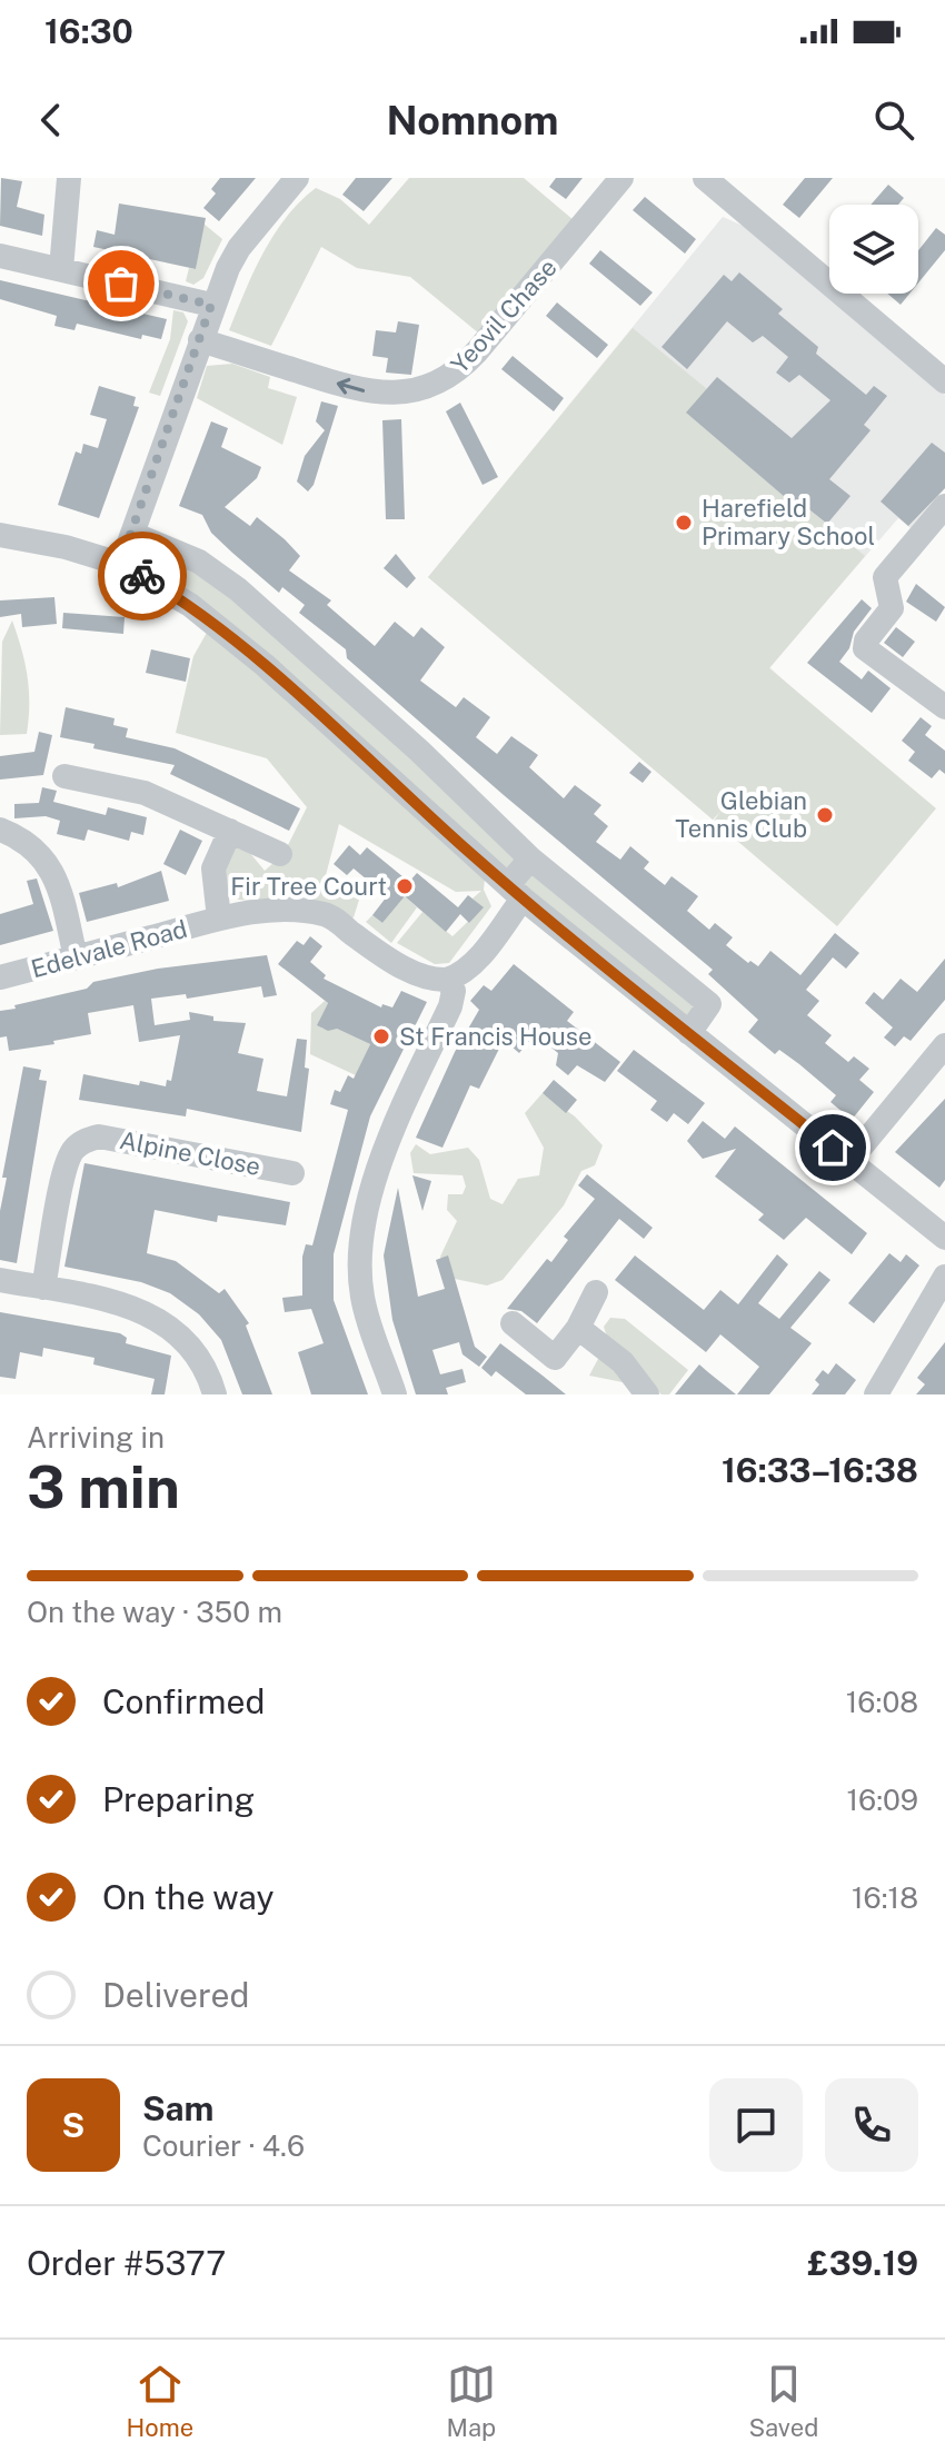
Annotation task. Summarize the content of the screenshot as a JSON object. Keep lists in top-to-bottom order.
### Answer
{
  "streets": {
    "street": ["Yeovil Chase", "Edelvale Road", "Alpine Close"]
  },
  "one_way": ["Yeovil Chase"],
  "places": [
    "Harefield Primary School",
    "Glebian Tennis Club",
    "Fir Tree Court",
    "St Francis House"
  ],
  "page": {
    "status": "16:30",
    "header": "Nomnom",
    "heading": ["3 min", "Arriving in", "16:33–16:38"],
    "panel": [
      "Sam",
      "Courier · 4.6",
      "Order #5377",
      "£39.19"
    ],
    "bar": "On the way · 350 m",
    "list": [
      ["Confirmed", "16:08"],
      ["Preparing", "16:09"],
      ["On the way", "16:18"],
      "Delivered"
    ],
    "round": "S",
    "tabs": ["Home", "Map", "Saved"]
  }
}
